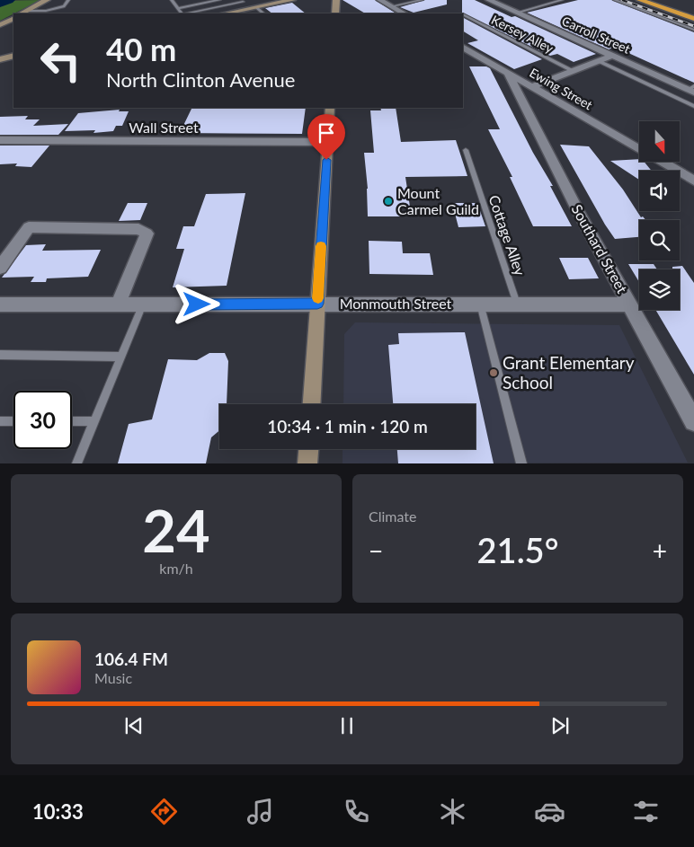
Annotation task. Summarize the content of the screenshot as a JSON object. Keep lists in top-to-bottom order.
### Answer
{
  "streets": {
    "street": [
      "Carroll Street",
      "Ewing Street",
      "Wall Street",
      "Southard Street",
      "Monmouth Street"
    ],
    "lane": ["Kersey Alley", "Cottage Alley"]
  },
  "crossings": [
    ["Ewing Street", "Southard Street"],
    ["Cottage Alley", "Monmouth Street"],
    ["Southard Street", "Monmouth Street"]
  ],
  "places": ["Mount Carmel Guild", "Grant Elementary School"],
  "north": "bottom",
  "page": {
    "turn": ["40 m", "North Clinton Avenue"],
    "limit": "30",
    "trip": "10:34 · 1 min · 120 m",
    "tile": [
      ["24", "km/h"],
      "Climate"
    ],
    "heat": ["−", "21.5°", "+"],
    "song": ["106.4 FM", "Music"],
    "tabs": "10:33"
  }
}
